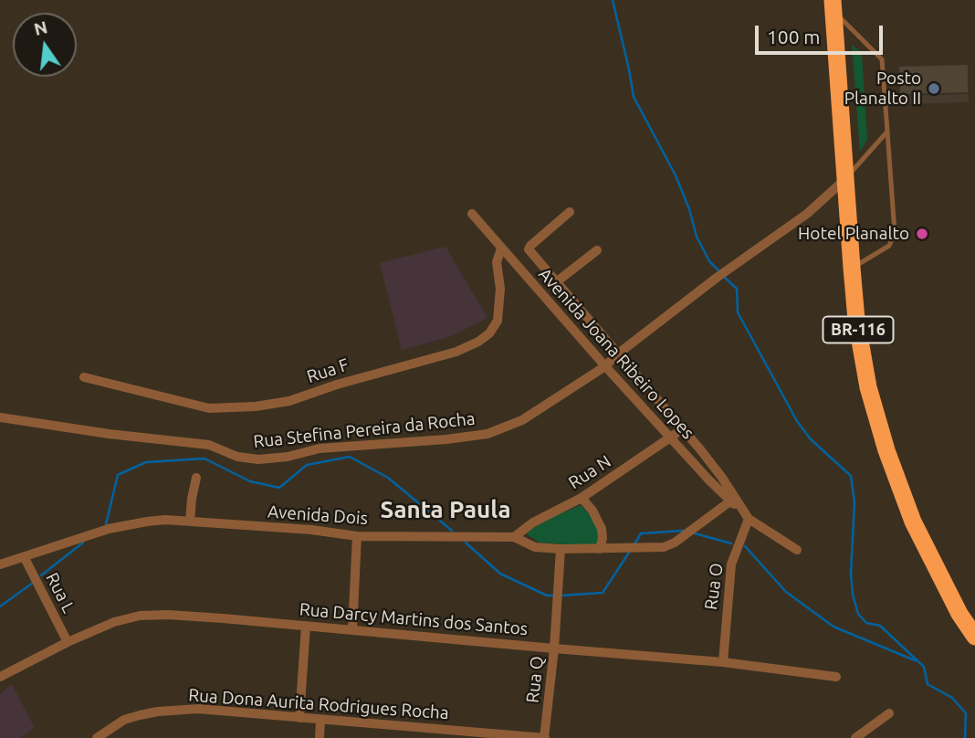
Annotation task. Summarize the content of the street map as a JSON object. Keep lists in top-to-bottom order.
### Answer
{
  "streets": {
    "highway": ["BR-116"],
    "street": [
      "Avenida Joana Ribeiro Lopes",
      "Rua F",
      "Rua Stefina Pereira da Rocha",
      "Rua N",
      "Avenida Dois",
      "Rua O",
      "Rua L",
      "Rua Darcy Martins dos Santos",
      "Rua Q",
      "Rua Dona Aurita Rodrigues Rocha"
    ]
  },
  "crossings": [
    ["BR-116", "Rua Stefina Pereira da Rocha"],
    ["Avenida Joana Ribeiro Lopes", "Rua F"],
    ["Avenida Joana Ribeiro Lopes", "Rua Stefina Pereira da Rocha"],
    ["Avenida Joana Ribeiro Lopes", "Rua N"],
    ["Avenida Joana Ribeiro Lopes", "Avenida Dois"],
    ["Avenida Joana Ribeiro Lopes", "Rua O"],
    ["Rua N", "Avenida Dois"],
    ["Avenida Dois", "Rua L"],
    ["Avenida Dois", "Rua Q"],
    ["Rua O", "Rua Darcy Martins dos Santos"],
    ["Rua L", "Rua Darcy Martins dos Santos"],
    ["Rua Darcy Martins dos Santos", "Rua Q"],
    ["Rua Q", "Rua Dona Aurita Rodrigues Rocha"]
  ],
  "districts": ["Santa Paula"],
  "places": ["Posto Planalto II", "Hotel Planalto"],
  "scale_bar": "100 m",
  "north": "top"
}
